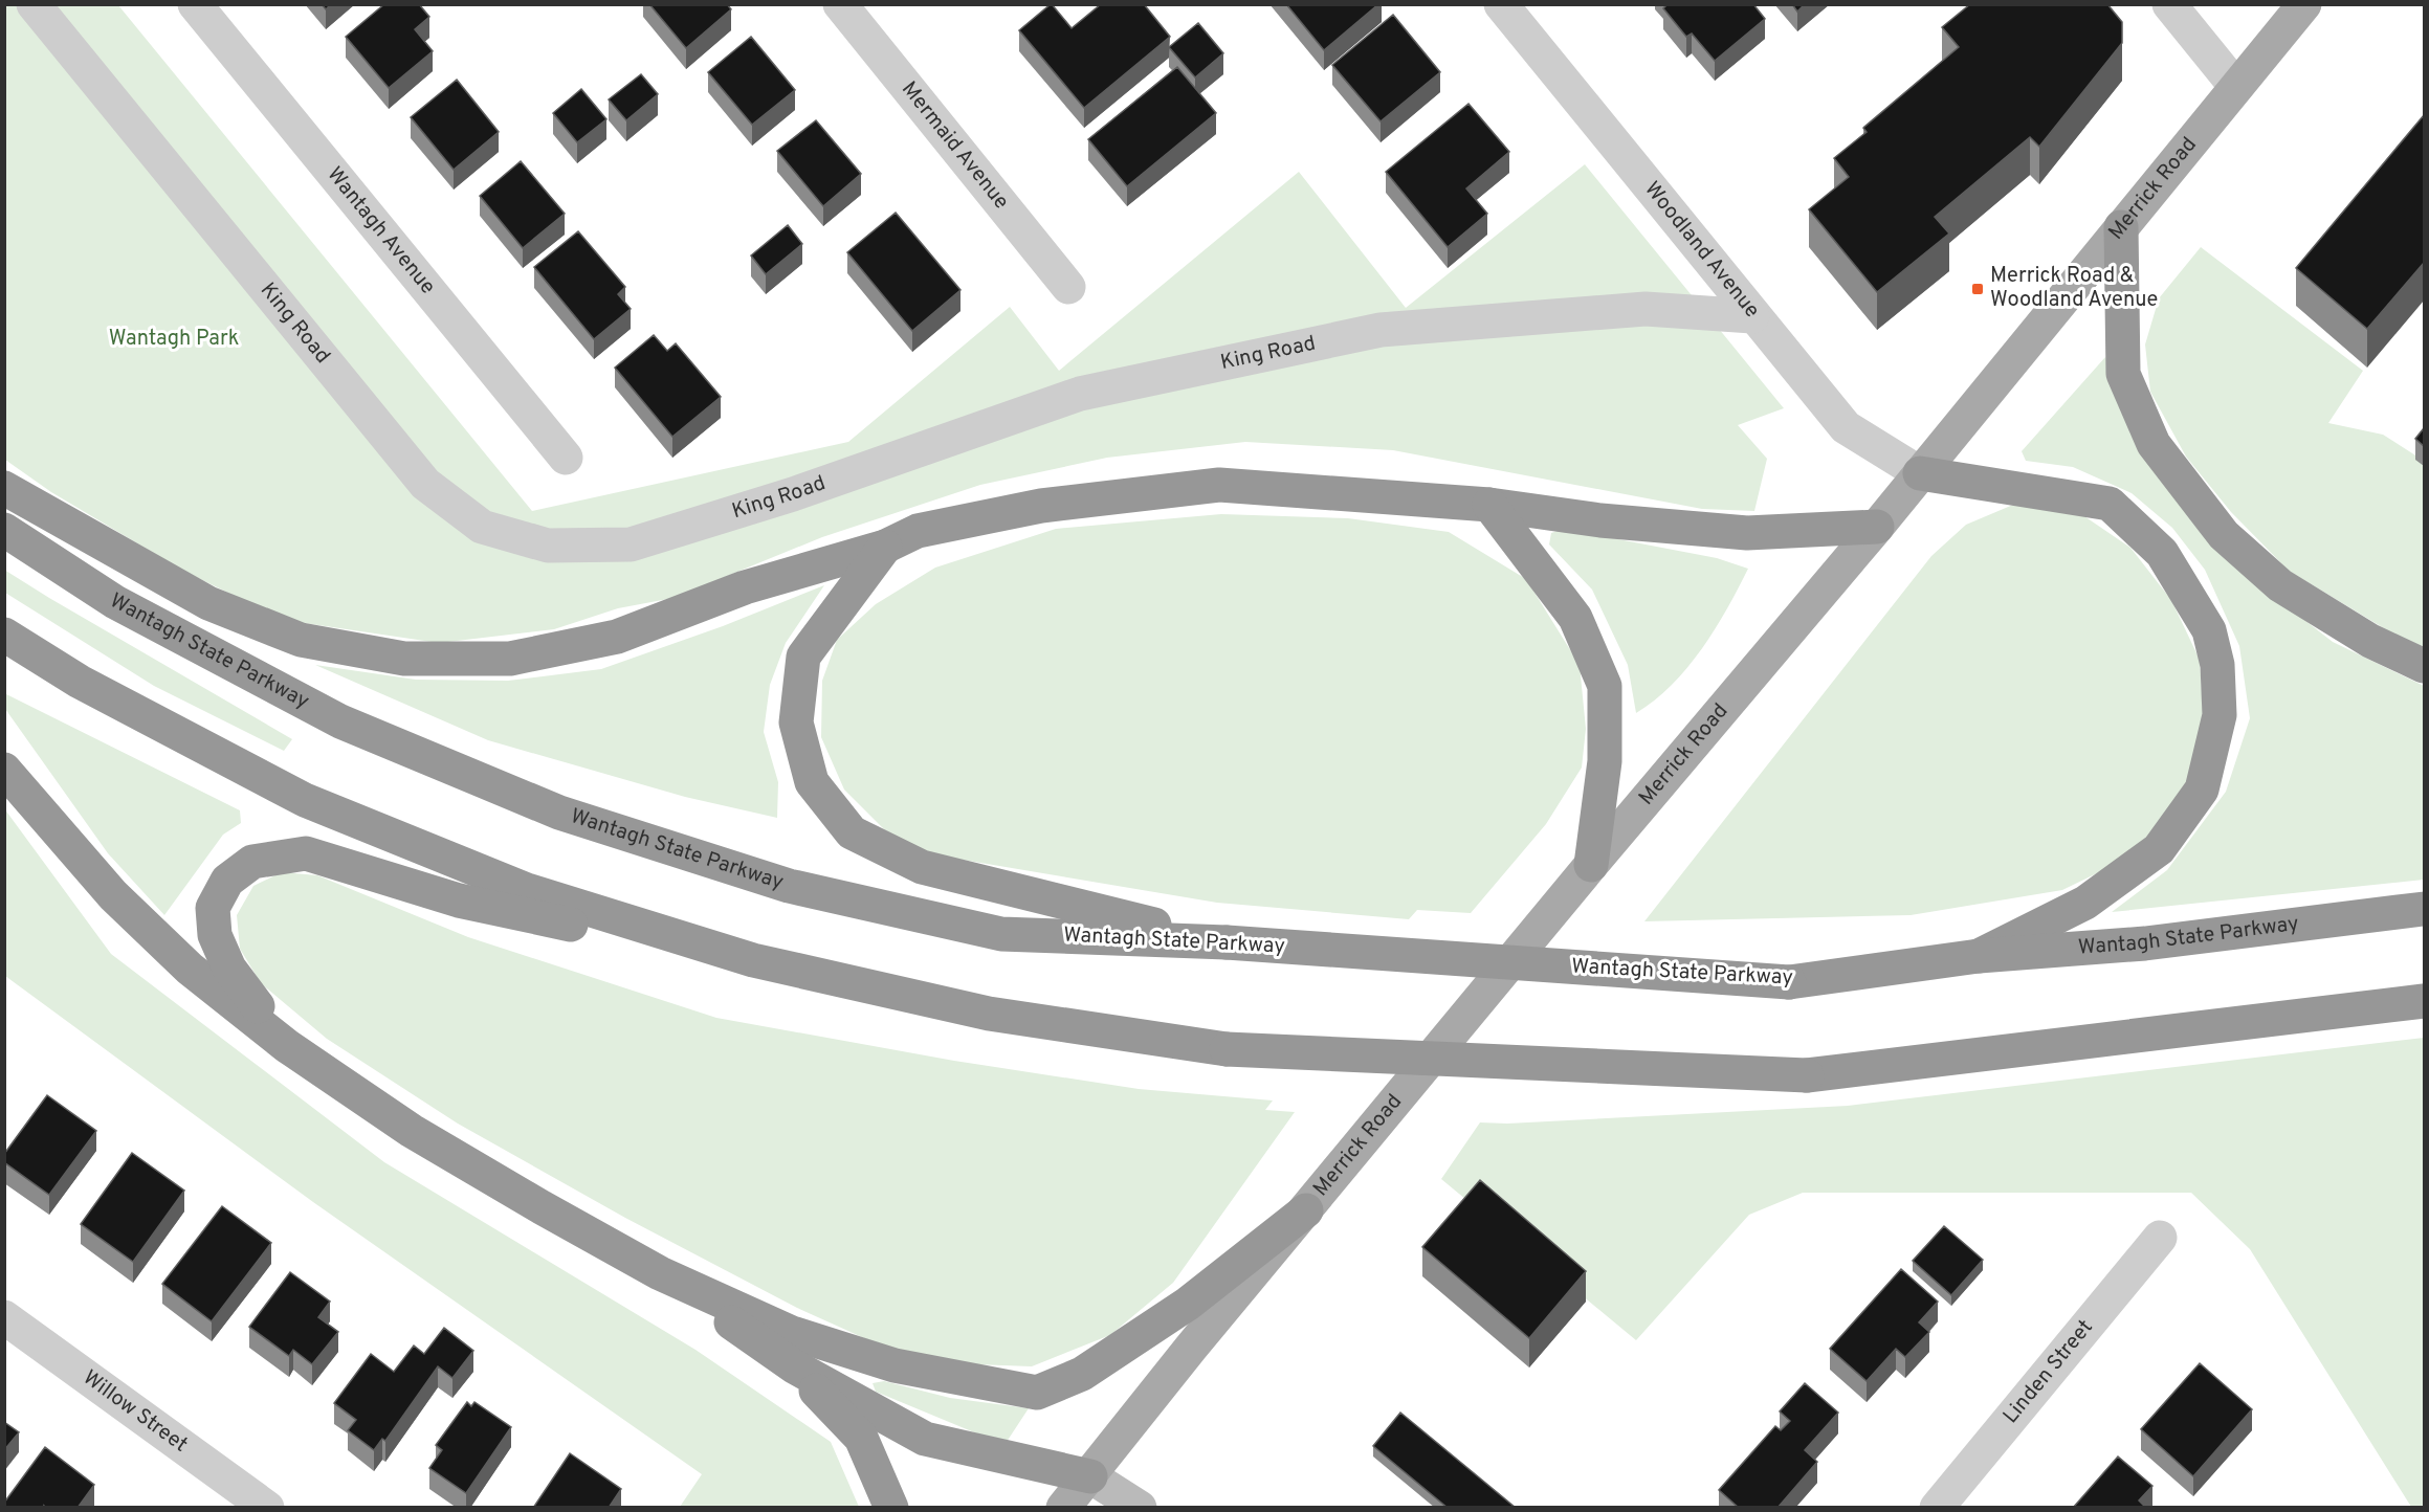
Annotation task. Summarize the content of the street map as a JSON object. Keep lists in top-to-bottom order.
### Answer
{
  "streets": {
    "highway": ["Wantagh State Parkway"],
    "main road": ["Merrick Road"],
    "street": [
      "Mermaid Avenue",
      "Wantagh Avenue",
      "Woodland Avenue",
      "King Road",
      "Linden Street",
      "Willow Street"
    ]
  },
  "crossings": [
    ["Merrick Road", "Woodland Avenue"],
    ["Woodland Avenue", "King Road"]
  ],
  "parks": ["Wantagh Park"],
  "places": {
    "transit": ["Merrick Road & Woodland Avenue"]
  }
}
